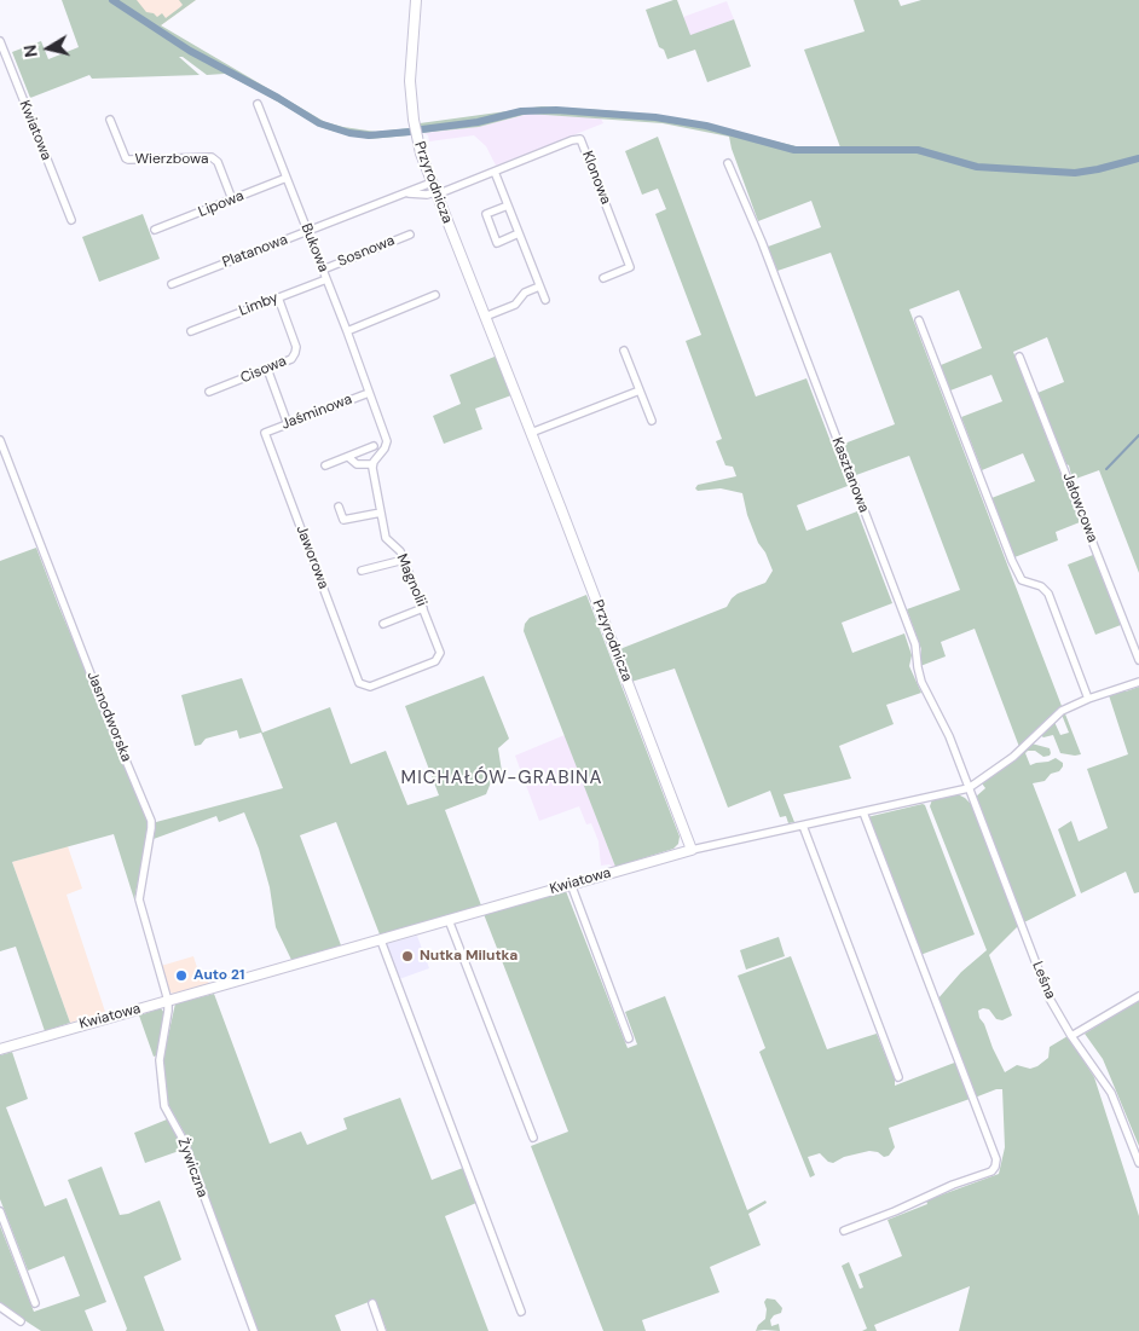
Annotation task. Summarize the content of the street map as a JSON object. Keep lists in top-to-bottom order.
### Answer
{
  "streets": {
    "street": [
      "Kwiatowa",
      "Wierzbowa",
      "Klonowa",
      "Przyrodnicza",
      "Lipowa",
      "Bukowa",
      "Platanowa",
      "Sosnowa",
      "Limby",
      "Cisowa",
      "Jaśminowa",
      "Kasztanowa",
      "Jałowcowa",
      "Jaworowa",
      "Magnolii",
      "Jasnodworska",
      "Leśna",
      "Żywiczna"
    ]
  },
  "crossings": [
    ["Kwiatowa", "Przyrodnicza"],
    ["Kwiatowa", "Kasztanowa"],
    ["Kwiatowa", "Jasnodworska"],
    ["Kwiatowa", "Leśna"],
    ["Kwiatowa", "Żywiczna"],
    ["Wierzbowa", "Lipowa"],
    ["Klonowa", "Przyrodnicza"],
    ["Klonowa", "Platanowa"],
    ["Przyrodnicza", "Platanowa"],
    ["Lipowa", "Bukowa"],
    ["Bukowa", "Platanowa"],
    ["Bukowa", "Sosnowa"],
    ["Bukowa", "Limby"],
    ["Bukowa", "Jaśminowa"],
    ["Limby", "Cisowa"],
    ["Jaśminowa", "Jaworowa"],
    ["Kasztanowa", "Leśna"],
    ["Jaworowa", "Magnolii"],
    ["Jasnodworska", "Żywiczna"]
  ],
  "districts": ["MICHAŁÓW-GRABINA"],
  "places": ["Nutka Milutka", "Auto 21"],
  "north": "left"
}
